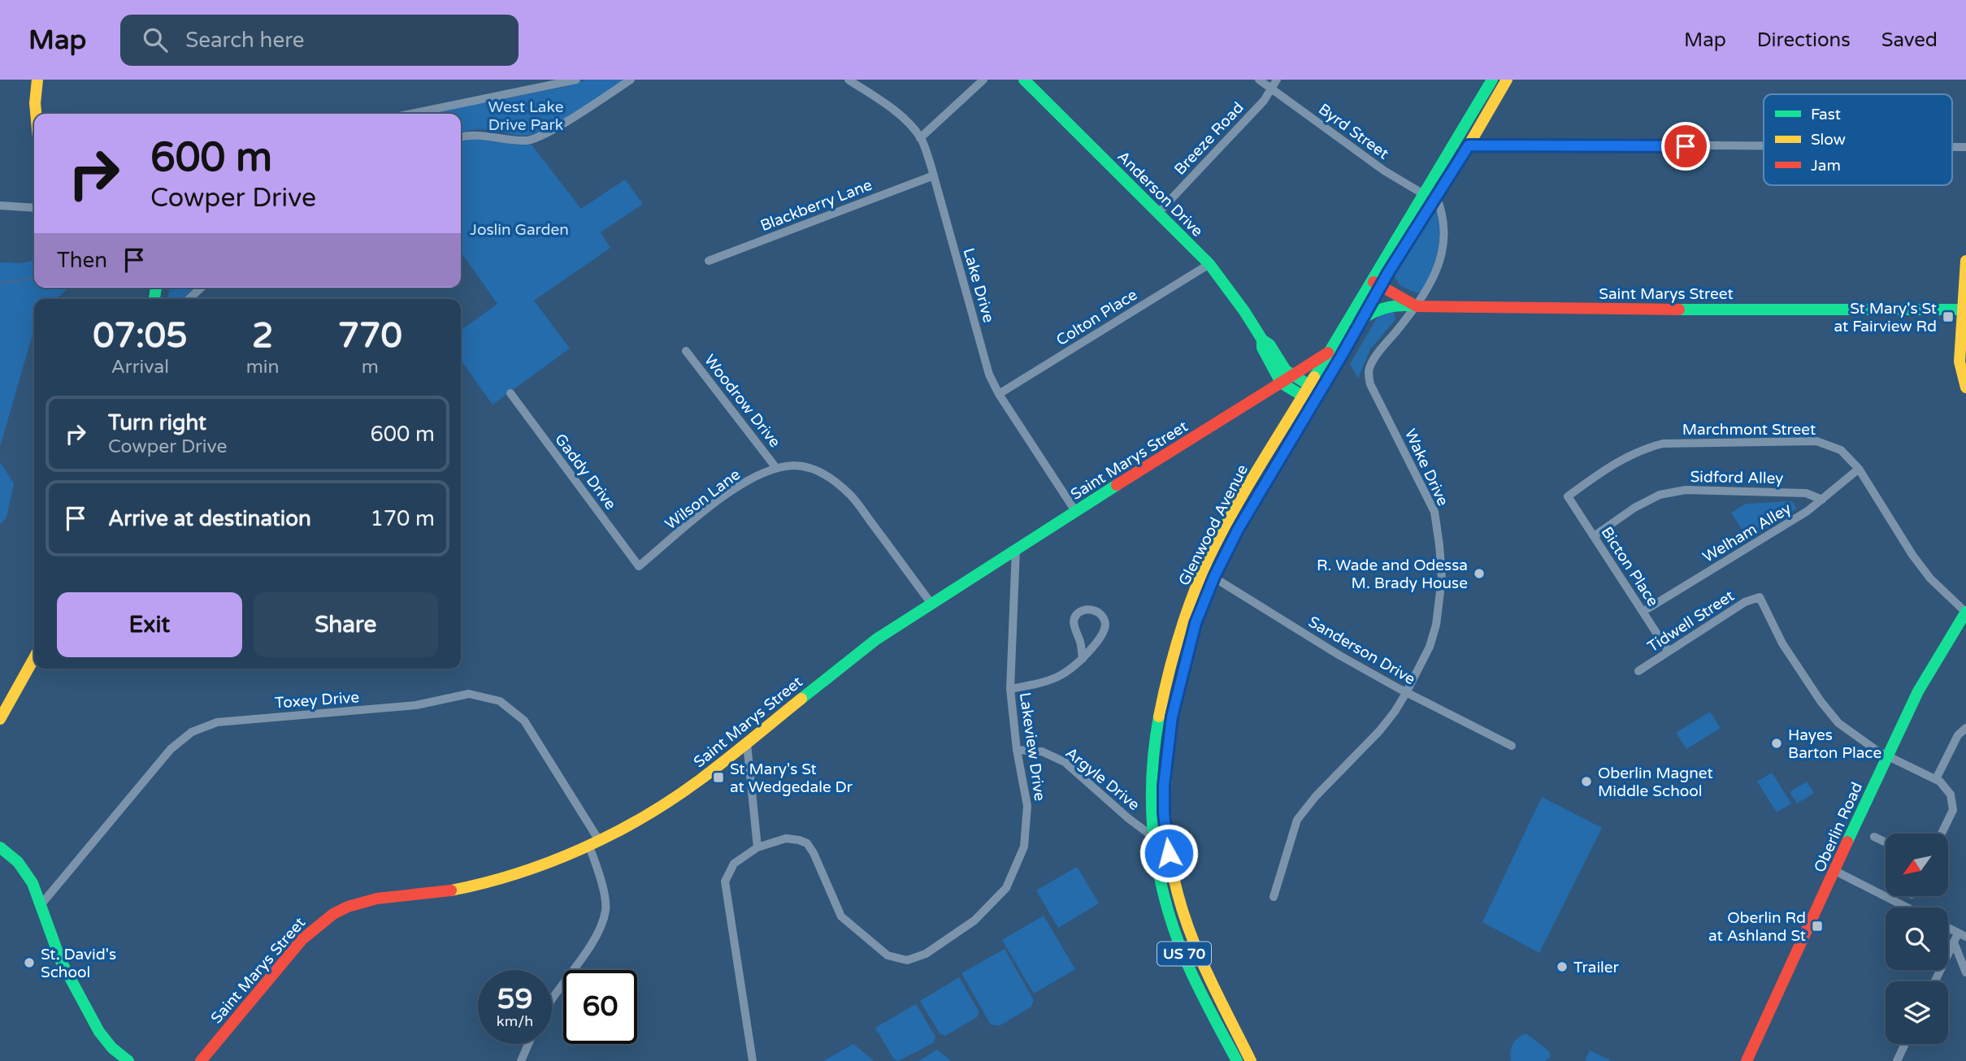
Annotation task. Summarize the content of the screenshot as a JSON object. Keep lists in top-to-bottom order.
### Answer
{
  "streets": {
    "main road": [
      "Anderson Drive",
      "Saint Marys Street",
      "Glenwood Avenue",
      "Oberlin Road",
      "US 70"
    ],
    "street": [
      "Byrd Street",
      "Breeze Road",
      "Blackberry Lane",
      "Lake Drive",
      "Colton Place",
      "Woodrow Drive",
      "Marchmont Street",
      "Wake Drive",
      "Gaddy Drive",
      "Sidford Alley",
      "Wilson Lane",
      "Welham Alley",
      "Bicton Place",
      "Tidwell Street",
      "Sanderson Drive",
      "Toxey Drive",
      "Lakeview Drive",
      "Argyle Drive"
    ]
  },
  "crossings": [
    ["Byrd Street", "Breeze Road"],
    ["Byrd Street", "Wake Drive"],
    ["Byrd Street", "Glenwood Avenue"],
    ["Breeze Road", "Anderson Drive"],
    ["Anderson Drive", "Saint Marys Street"],
    ["Anderson Drive", "Colton Place"],
    ["Blackberry Lane", "Lake Drive"],
    ["Lake Drive", "Saint Marys Street"],
    ["Lake Drive", "Colton Place"],
    ["Saint Marys Street", "Wake Drive"],
    ["Saint Marys Street", "Wilson Lane"],
    ["Saint Marys Street", "Glenwood Avenue"],
    ["Saint Marys Street", "Toxey Drive"],
    ["Saint Marys Street", "Lakeview Drive"],
    ["Woodrow Drive", "Wilson Lane"],
    ["Marchmont Street", "Welham Alley"],
    ["Marchmont Street", "Bicton Place"],
    ["Marchmont Street", "Oberlin Road"],
    ["Wake Drive", "Glenwood Avenue"],
    ["Wake Drive", "Sanderson Drive"],
    ["Gaddy Drive", "Wilson Lane"],
    ["Sidford Alley", "Welham Alley"],
    ["Sidford Alley", "Bicton Place"],
    ["Glenwood Avenue", "Sanderson Drive"],
    ["Glenwood Avenue", "Argyle Drive"],
    ["Welham Alley", "Bicton Place"],
    ["Bicton Place", "Tidwell Street"],
    ["Tidwell Street", "Oberlin Road"],
    ["Lakeview Drive", "Argyle Drive"]
  ],
  "parks": ["West Lake Drive Park", "Joslin Garden"],
  "places": {
    "transit": ["St Mary's St at Fairview Rd", "St Mary's St at Wedgedale Dr", "Oberlin Rd at Ashland St"],
    "other": [
      "R. Wade and Odessa M. Brady House",
      "Hayes Barton Place",
      "Oberlin Magnet Middle School",
      "St. David's School",
      "Trailer"
    ]
  },
  "legend": ["Fast", "Slow", "Jam"],
  "north": "bottom left",
  "page": {
    "header": "Map",
    "search": "Search here",
    "nav": ["Map", "Directions", "Saved"],
    "turn": ["600 m", "Cowper Drive"],
    "then": "Then",
    "eta": [
      "07:05",
      "Arrival",
      "2",
      "min",
      "770",
      "m"
    ],
    "list": [
      {
        "name": "Turn right",
        "note": "Cowper Drive",
        "value": "600 m"
      },
      {
        "name": "Arrive at destination",
        "value": "170 m"
      }
    ],
    "buttons": ["Exit", "Share"],
    "speed": "59 km/h",
    "limit": "60"
  }
}
